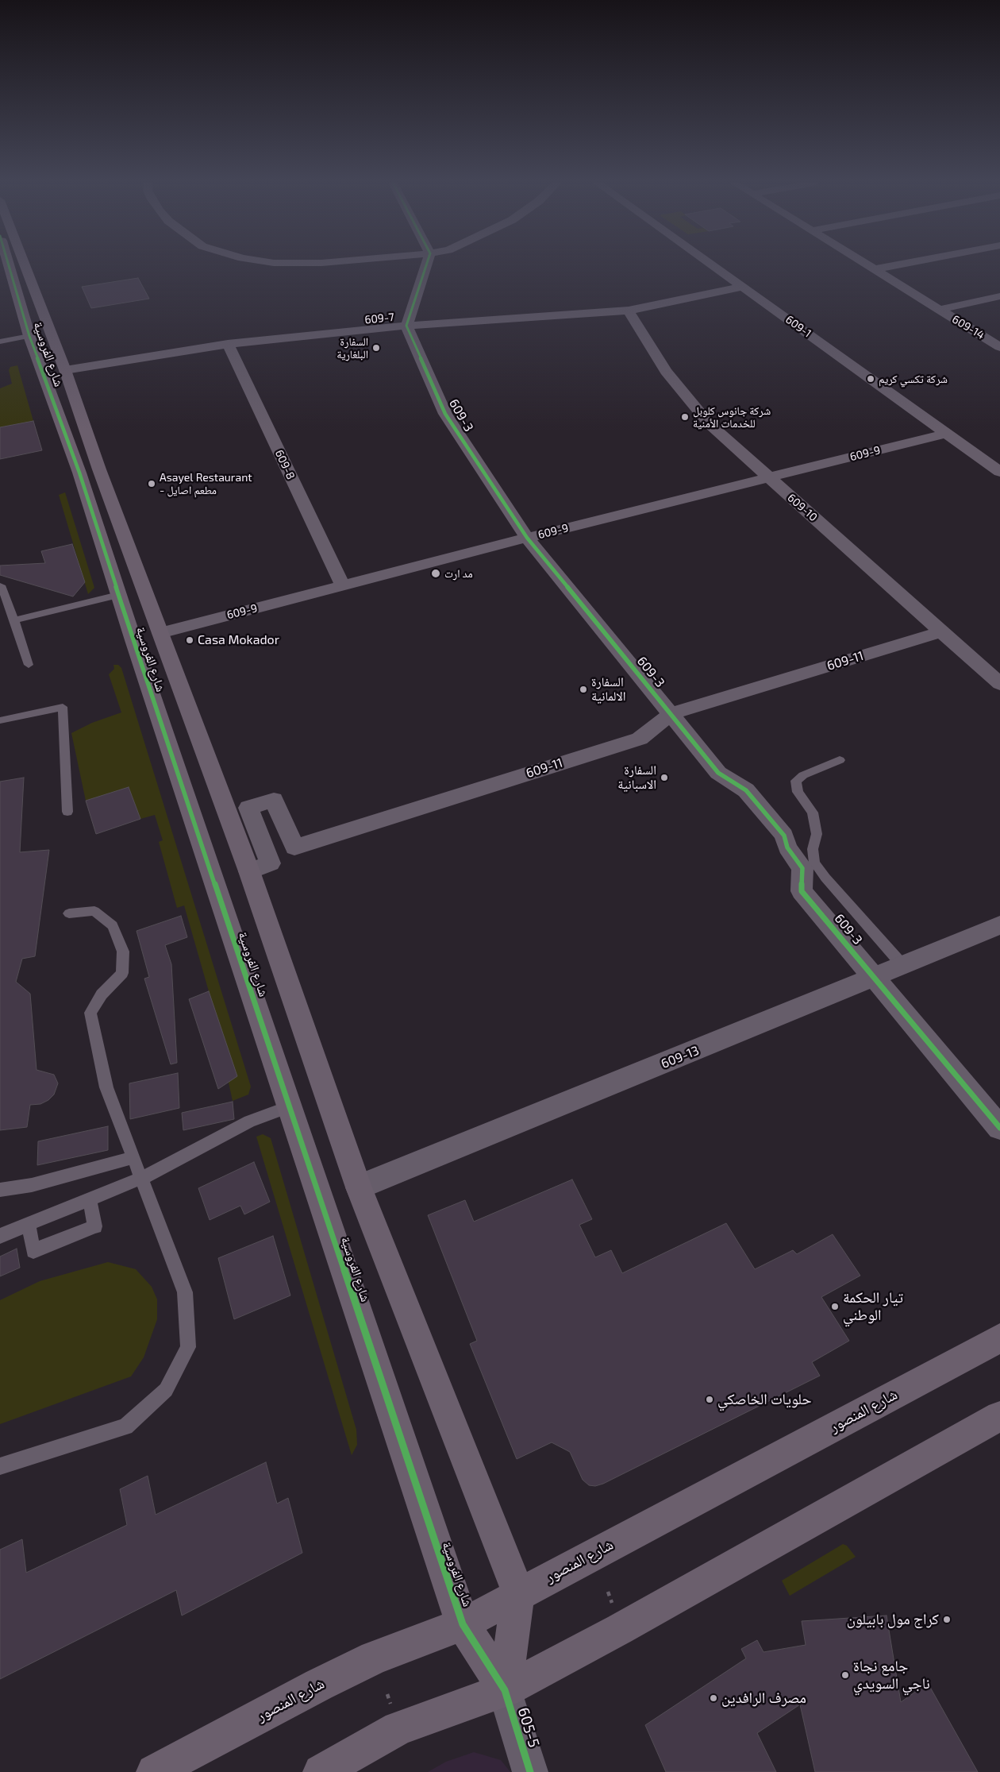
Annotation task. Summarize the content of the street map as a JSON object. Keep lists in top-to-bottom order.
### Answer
{
  "streets": {
    "street": [
      "609-7",
      "609-1",
      "609-14",
      "شارع الفروسية",
      "609-3",
      "609-9",
      "609-8",
      "609-10",
      "609-11",
      "609-13",
      "شارع المنصور",
      "605-5"
    ]
  },
  "crossings": [
    ["609-7", "609-1"],
    ["609-7", "شارع الفروسية"],
    ["609-7", "609-3"],
    ["609-7", "609-8"],
    ["609-7", "609-10"],
    ["609-1", "609-9"],
    ["شارع الفروسية", "609-9"],
    ["شارع الفروسية", "609-11"],
    ["شارع الفروسية", "609-13"],
    ["شارع الفروسية", "شارع المنصور"],
    ["شارع الفروسية", "605-5"],
    ["609-3", "609-9"],
    ["609-3", "609-11"],
    ["609-3", "609-13"],
    ["609-9", "609-8"],
    ["609-9", "609-10"],
    ["609-10", "609-11"]
  ],
  "places": [
    "السفارة البلغارية",
    "شركة تكسي كريم",
    "شركة جانوس كلوبل للخدمات الأمنية",
    "Asayel Restaurant - مطعم اصايل",
    "مد ارت",
    "Casa Mokador",
    "السفارة الالمانية",
    "السفارة الاسبانية",
    "تيار الحكمة الوطني",
    "حلويات الخاصكي",
    "كراج مول بابيلون",
    "جامع نجاة ناجي السويدي",
    "مصرف الرافدين"
  ]
}
